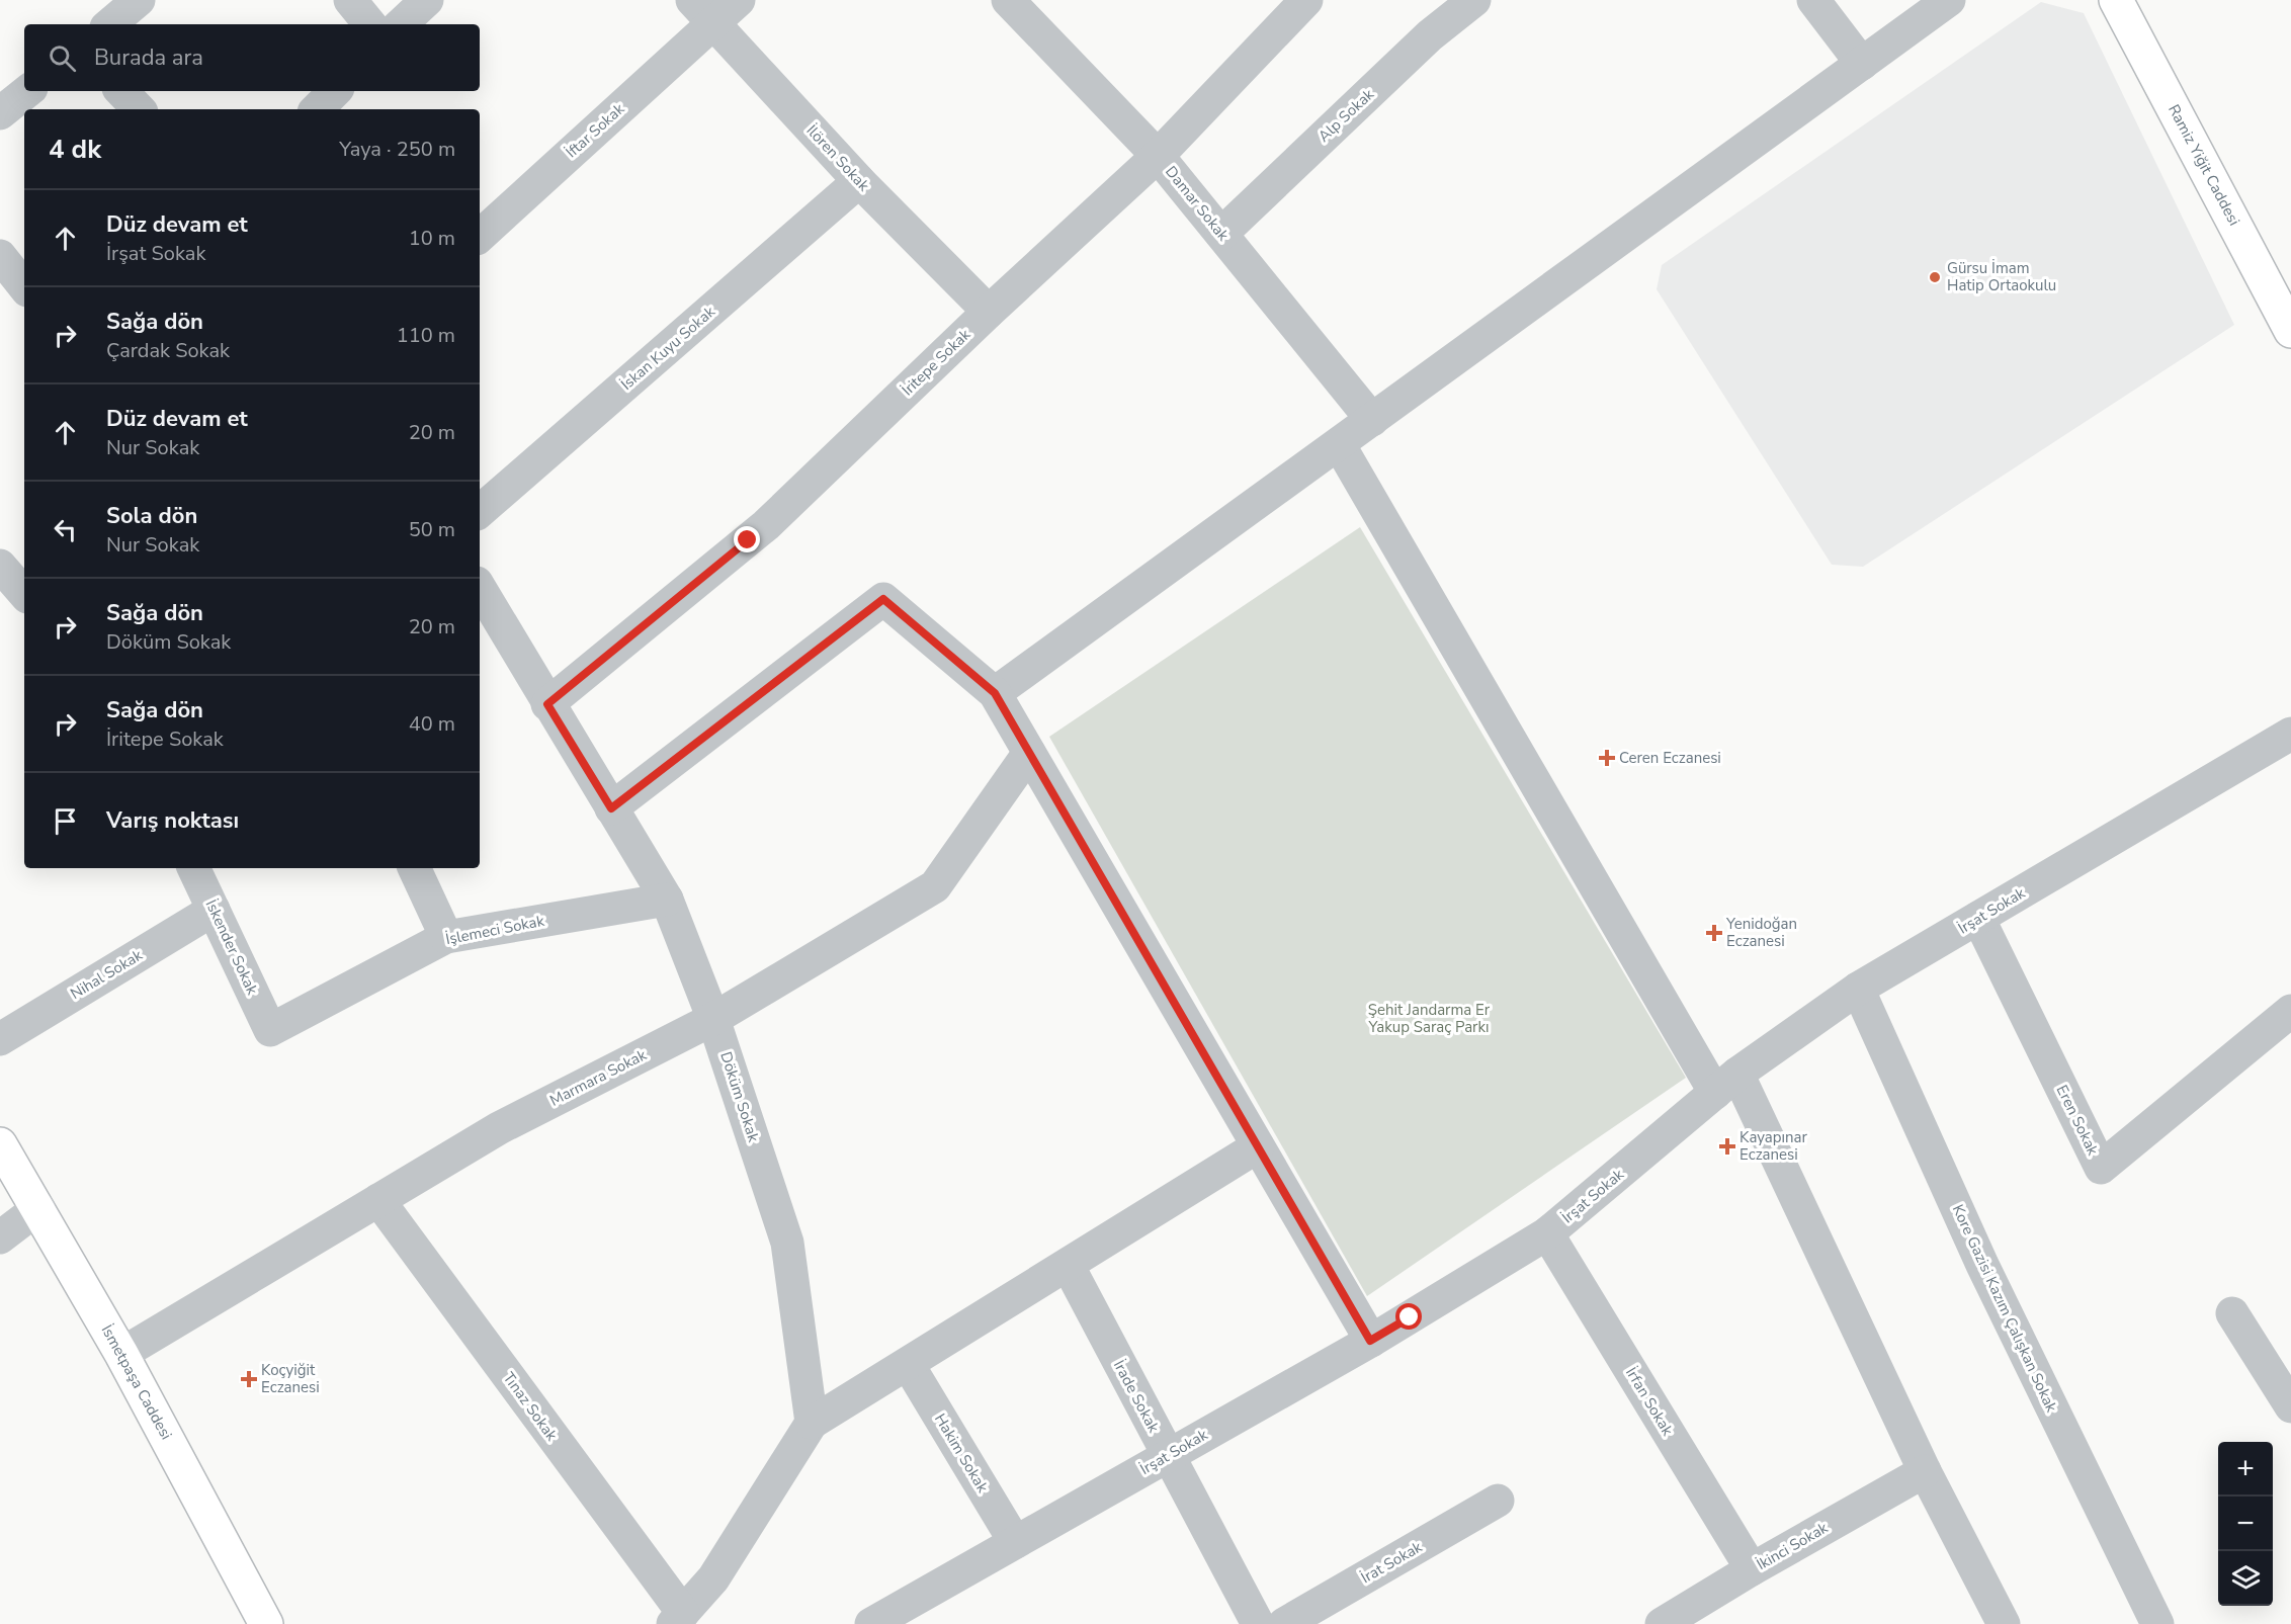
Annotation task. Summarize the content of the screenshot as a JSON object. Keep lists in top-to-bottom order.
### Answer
{
  "streets": {
    "main road": ["Ramiz Yiğit Caddesi", "İsmetpaşa Caddesi"],
    "street": [
      "Alp Sokak",
      "İftar Sokak",
      "İlören Sokak",
      "Damar Sokak",
      "İskan Kuyu Sokak",
      "İritepe Sokak",
      "İrşat Sokak",
      "İşlemeci Sokak",
      "İskender Sokak",
      "Nihal Sokak",
      "Marmara Sokak",
      "Döküm Sokak",
      "Eren Sokak",
      "Kore Gazisi Kazım Çalışkan Sokak",
      "İrade Sokak",
      "İrfan Sokak",
      "Tınaz Sokak",
      "Hakim Sokak",
      "İkinci Sokak",
      "İrat Sokak"
    ]
  },
  "crossings": [
    ["Alp Sokak", "Damar Sokak"],
    ["İftar Sokak", "İlören Sokak"],
    ["İlören Sokak", "İskan Kuyu Sokak"],
    ["İlören Sokak", "İritepe Sokak"],
    ["Damar Sokak", "İritepe Sokak"],
    ["İritepe Sokak", "Döküm Sokak"],
    ["İrşat Sokak", "Eren Sokak"],
    ["İrşat Sokak", "Kore Gazisi Kazım Çalışkan Sokak"],
    ["İrşat Sokak", "İrade Sokak"],
    ["İrşat Sokak", "İrfan Sokak"],
    ["İrşat Sokak", "Hakim Sokak"],
    ["İşlemeci Sokak", "İskender Sokak"],
    ["İşlemeci Sokak", "Döküm Sokak"],
    ["İskender Sokak", "Nihal Sokak"],
    ["Marmara Sokak", "Döküm Sokak"],
    ["Marmara Sokak", "İsmetpaşa Caddesi"],
    ["Marmara Sokak", "Tınaz Sokak"],
    ["İrfan Sokak", "İkinci Sokak"]
  ],
  "parks": ["Şehit Jandarma Er Yakup Saraç Parkı"],
  "places": {
    "other": ["Gürsu İmam Hatip Ortaokulu"],
    "health": [
      "Ceren Eczanesi",
      "Yenidoğan Eczanesi",
      "Kayapınar Eczanesi",
      "Koçyiğit Eczanesi"
    ]
  },
  "page": {
    "search": "Burada ara",
    "heading": ["4 dk", "Yaya · 250 m"],
    "list": [
      ["Düz devam et", "İrşat Sokak", "10 m"],
      ["Sağa dön", "Çardak Sokak", "110 m"],
      ["Düz devam et", "Nur Sokak", "20 m"],
      ["Sola dön", "Nur Sokak", "50 m"],
      ["Sağa dön", "Döküm Sokak", "20 m"],
      ["Sağa dön", "İritepe Sokak", "40 m"],
      "Varış noktası"
    ],
    "map_buttons": ["+", "−"]
  }
}
